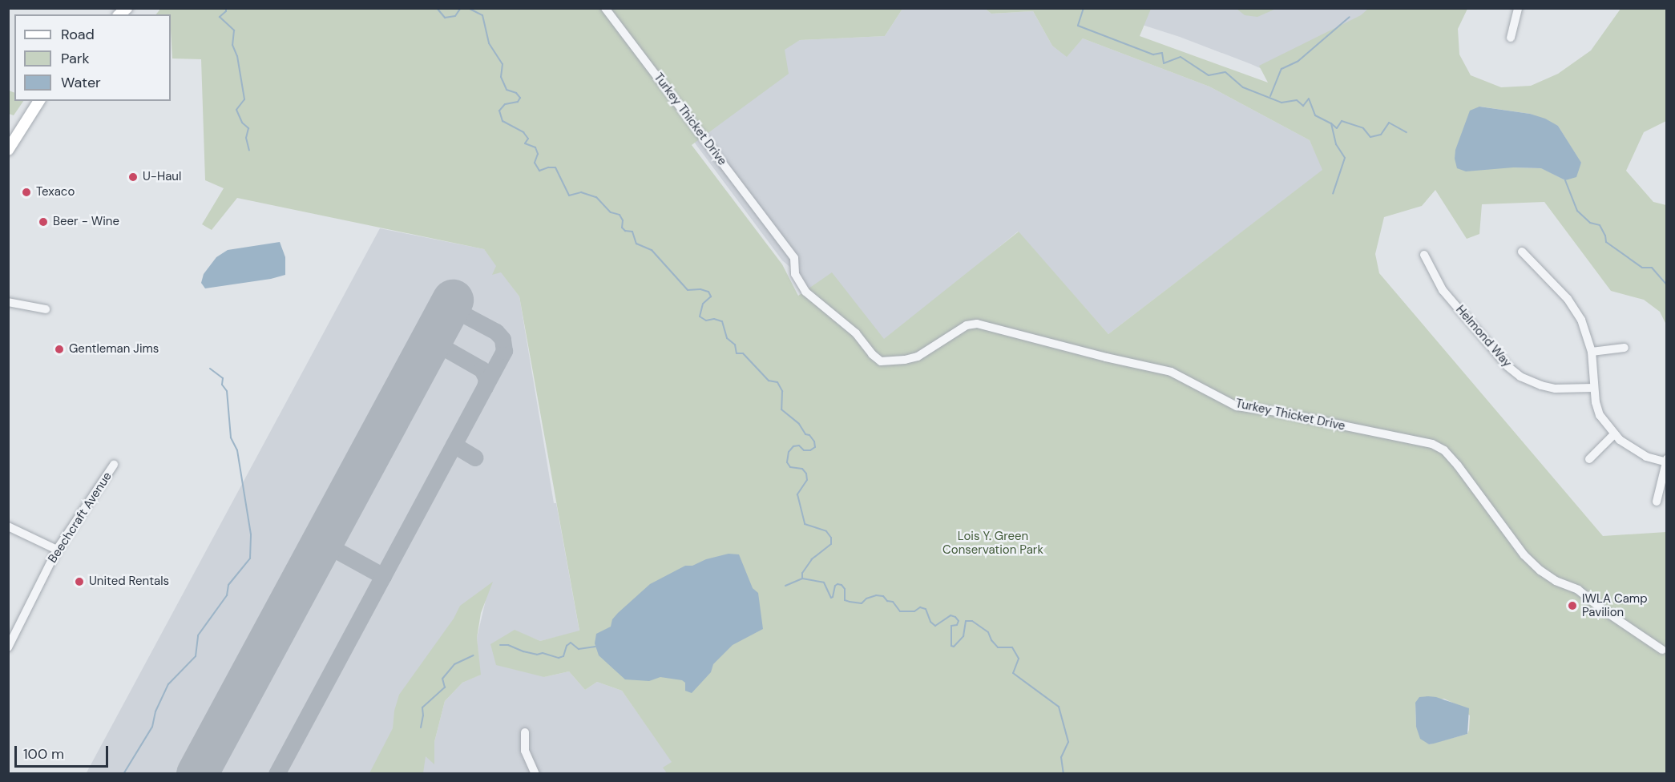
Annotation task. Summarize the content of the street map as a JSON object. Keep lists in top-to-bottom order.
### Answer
{
  "streets": {
    "street": ["Turkey Thicket Drive", "Helmond Way", "Beechcraft Avenue"]
  },
  "parks": ["Lois Y. Green Conservation Park"],
  "places": [
    "U-Haul",
    "Texaco",
    "Beer - Wine",
    "Gentleman Jims",
    "United Rentals",
    "IWLA Camp Pavilion"
  ],
  "legend": ["Road", "Park", "Water"],
  "scale_bar": "100 m"
}
